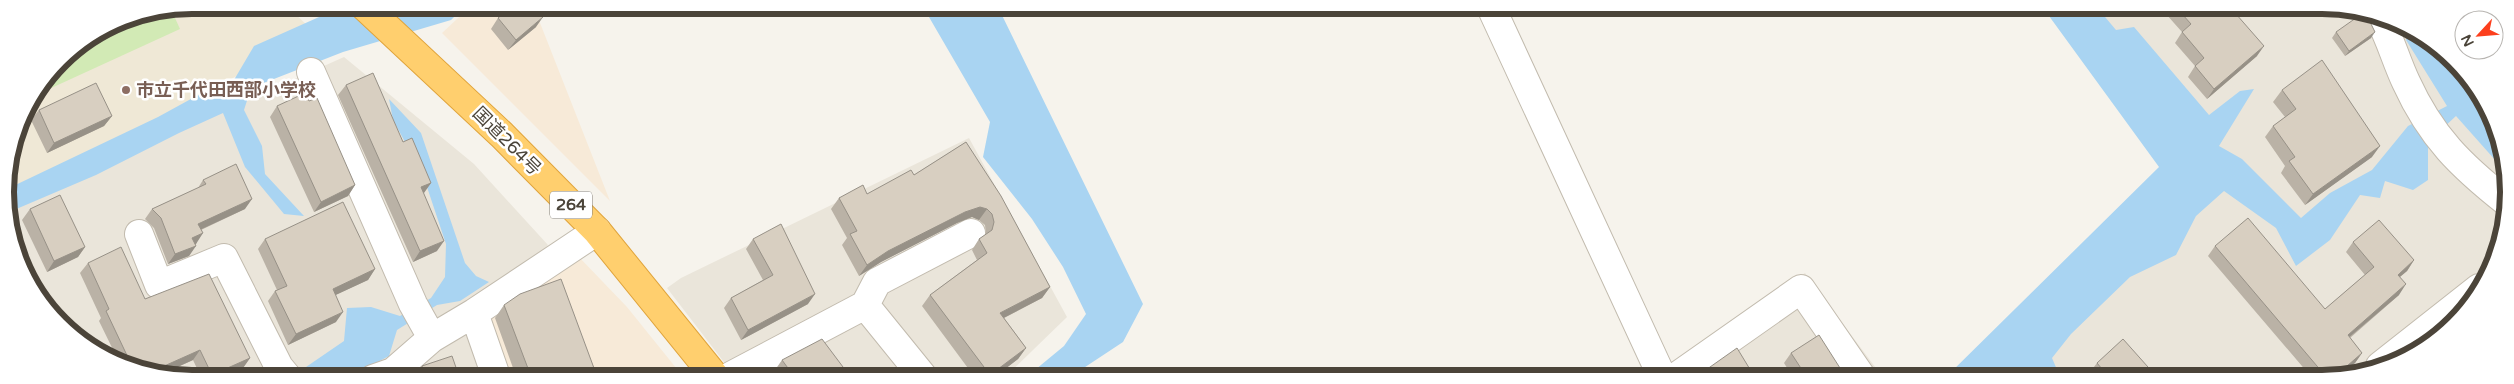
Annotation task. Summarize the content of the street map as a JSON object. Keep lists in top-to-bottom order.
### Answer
{
  "streets": {
    "highway": ["国道264号", "264"]
  },
  "places": ["市立千代田西部小学校"],
  "north": "bottom left"
}
